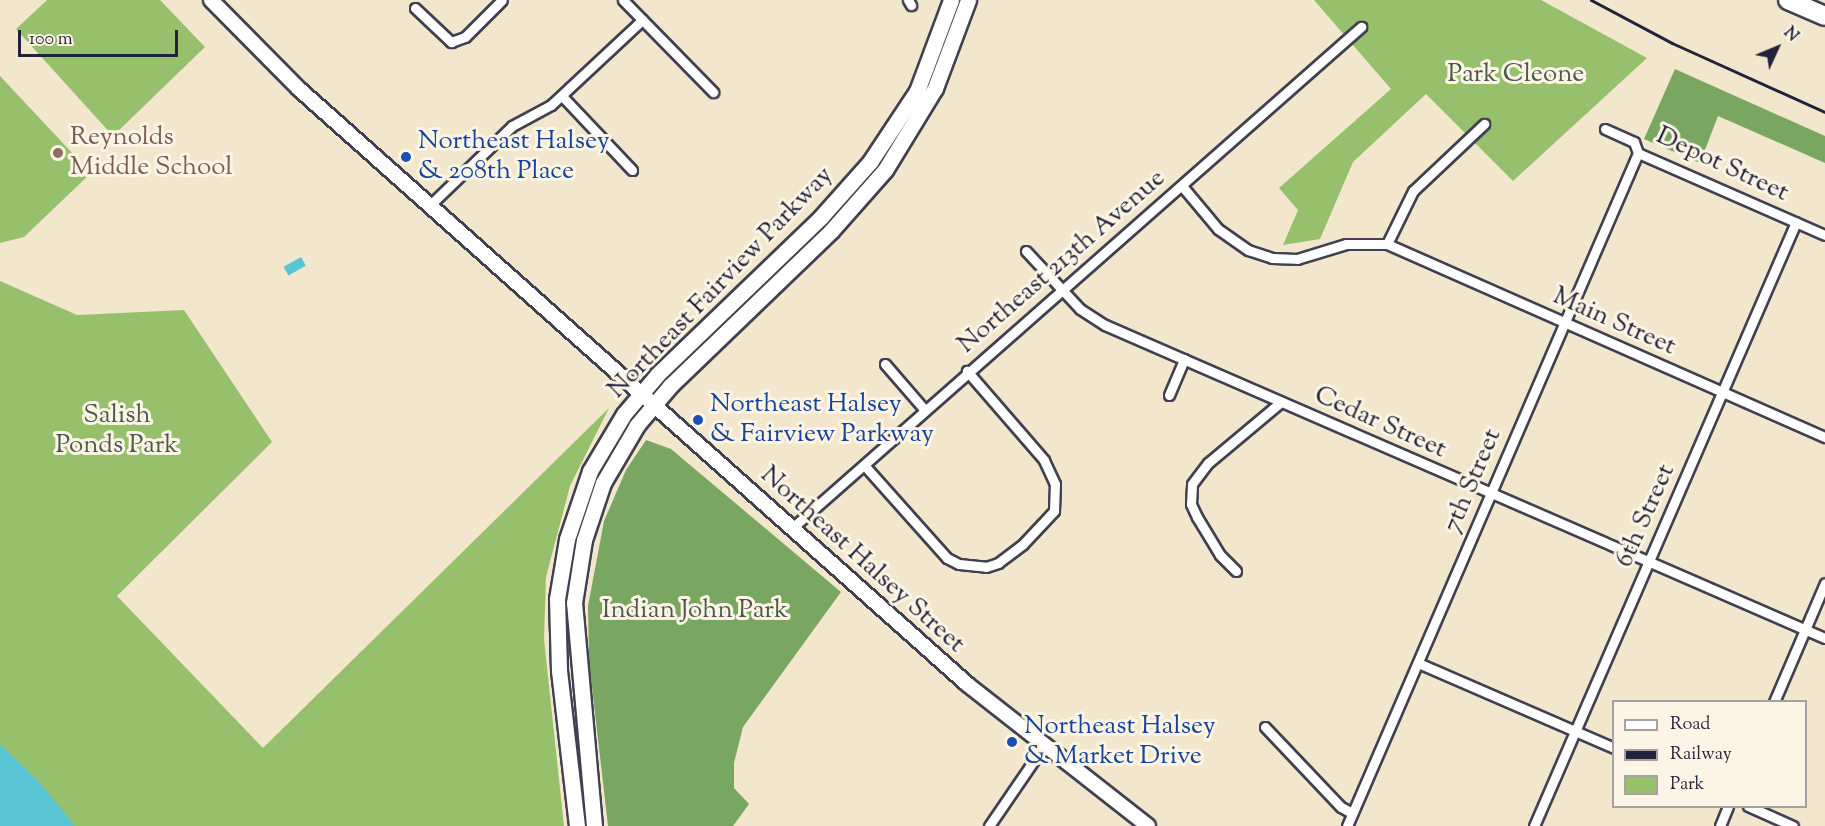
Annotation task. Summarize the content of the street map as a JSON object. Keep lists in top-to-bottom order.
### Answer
{
  "streets": {
    "main road": ["Northeast Fairview Parkway", "Northeast Halsey Street"],
    "street": [
      "Depot Street",
      "Northeast 213th Avenue",
      "Main Street",
      "Cedar Street",
      "7th Street",
      "6th Street"
    ]
  },
  "crossings": [
    ["Depot Street", "7th Street"],
    ["Depot Street", "6th Street"],
    ["Northeast 213th Avenue", "Cedar Street"],
    ["Northeast 213th Avenue", "Northeast Halsey Street"],
    ["Northeast Fairview Parkway", "Northeast Halsey Street"],
    ["Main Street", "7th Street"],
    ["Main Street", "6th Street"],
    ["Cedar Street", "7th Street"],
    ["Cedar Street", "6th Street"]
  ],
  "parks": ["Park Cleone", "Salish Ponds Park", "Indian John Park"],
  "places": [
    "Reynolds Middle School",
    "Northeast Halsey & 208th Place",
    "Northeast Halsey & Fairview Parkway",
    "Northeast Halsey & Market Drive"
  ],
  "legend": ["Road", "Railway", "Park"],
  "scale_bar": "100 m",
  "north": "top right"
}
